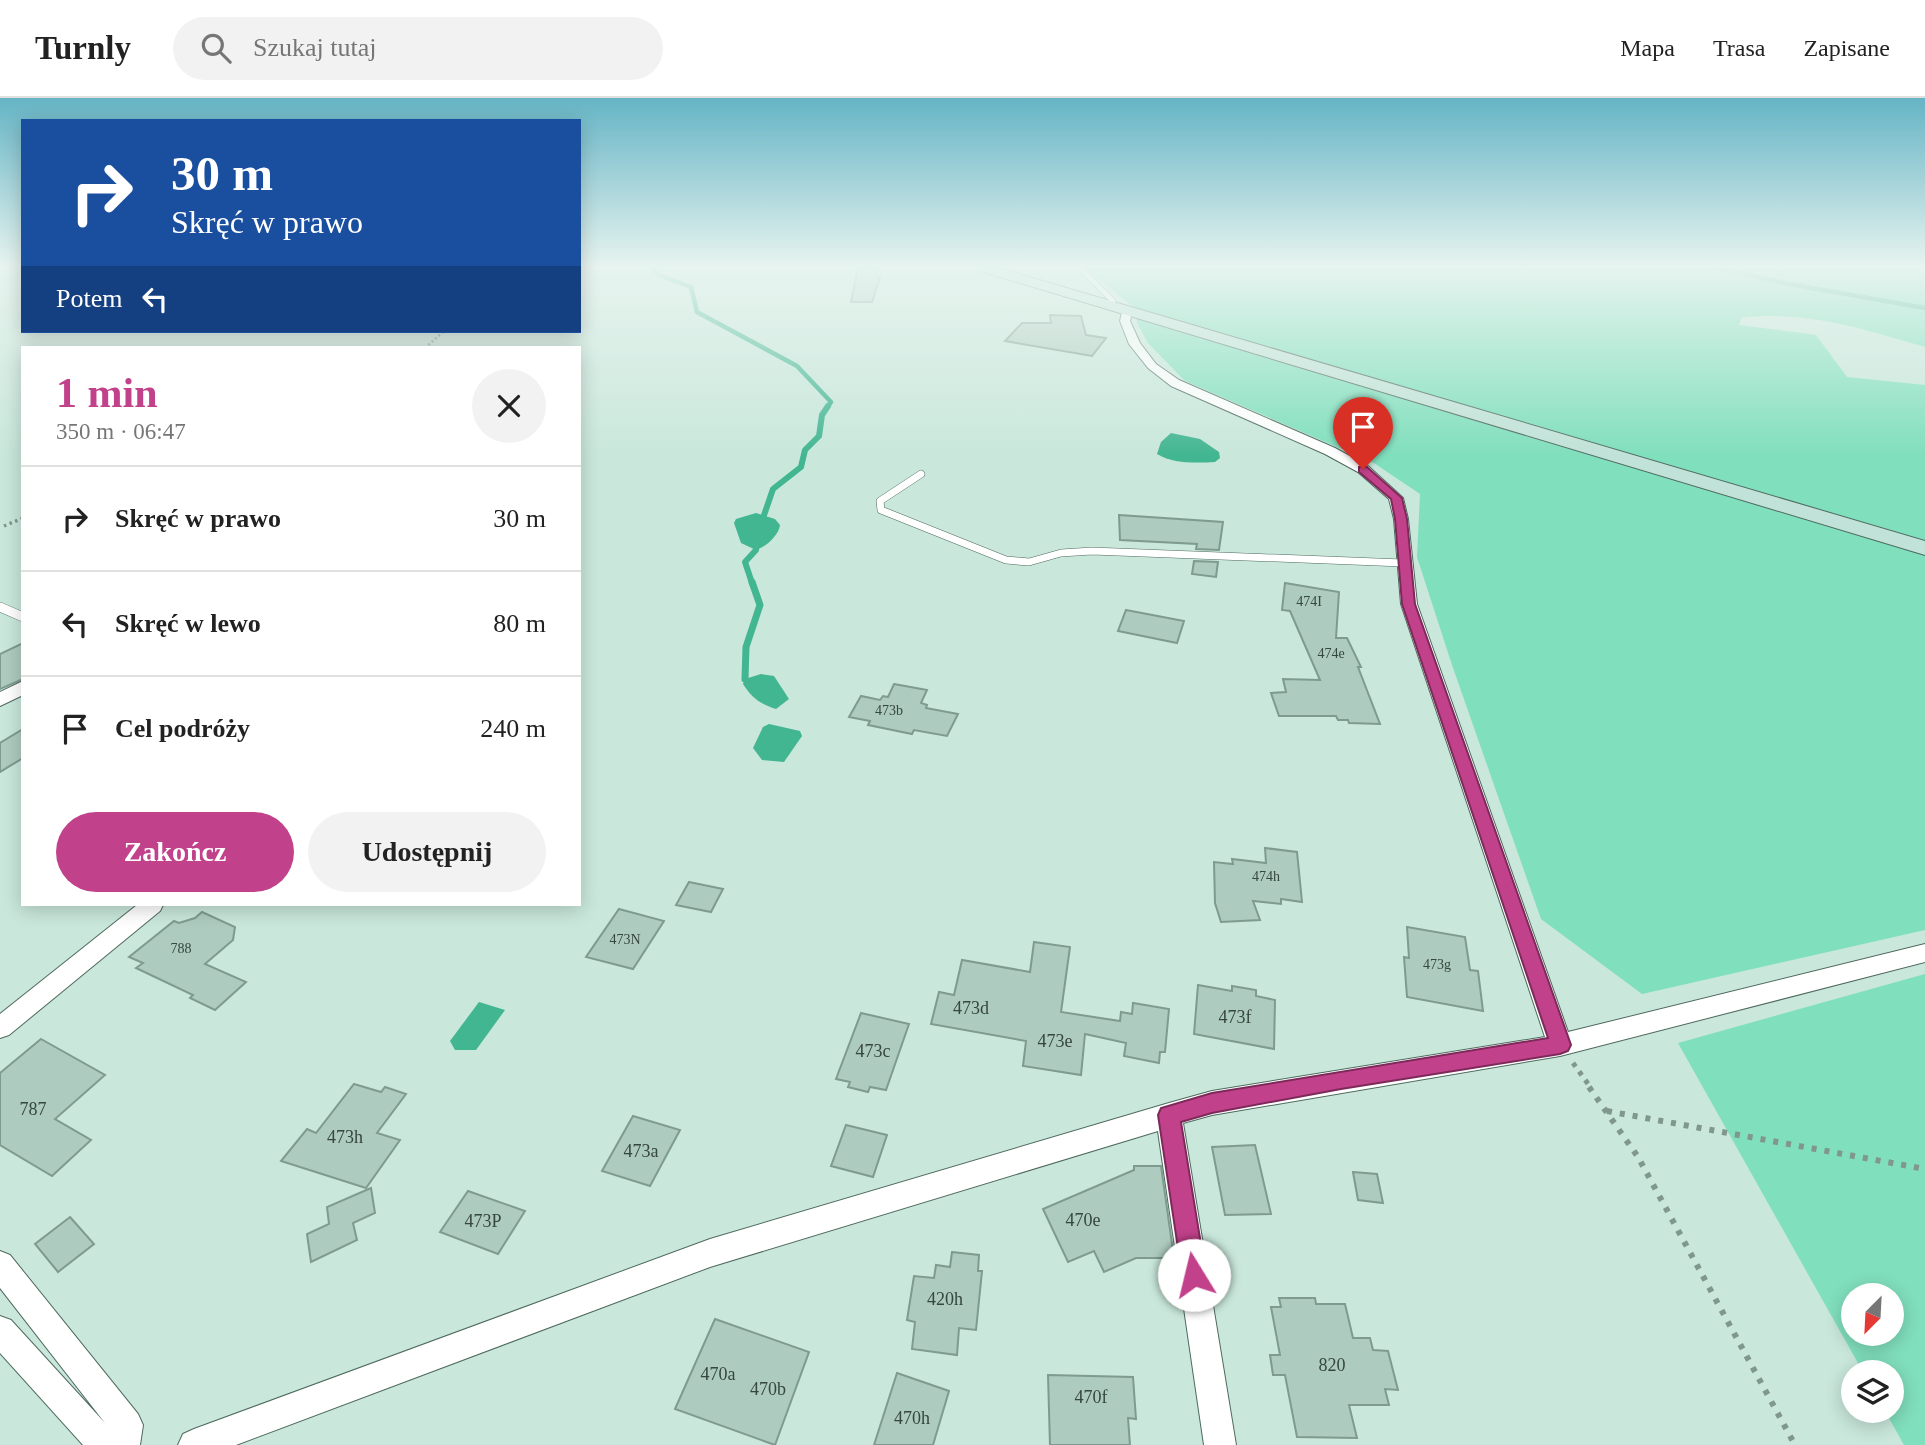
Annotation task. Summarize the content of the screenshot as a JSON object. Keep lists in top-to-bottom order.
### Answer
{
  "house_numbers": [
    "474I",
    "474e",
    "473b",
    "474h",
    "473N",
    "788",
    "473g",
    "473d",
    "473f",
    "473e",
    "473c",
    "787",
    "473h",
    "473a",
    "470e",
    "473P",
    "420h",
    "820",
    "470a",
    "470b",
    "470f",
    "470h"
  ],
  "north": "bottom left",
  "page": {
    "header": "Turnly",
    "search": "Szukaj tutaj",
    "nav": ["Mapa", "Trasa", "Zapisane"],
    "turn": ["30 m", "Skręć w prawo"],
    "then": "Potem",
    "heading": ["1 min", "350 m · 06:47"],
    "list": [
      {
        "name": "Skręć w prawo",
        "value": "30 m"
      },
      {
        "name": "Skręć w lewo",
        "value": "80 m"
      },
      {
        "name": "Cel podróży",
        "value": "240 m"
      }
    ],
    "buttons": ["Zakończ", "Udostępnij"]
  }
}
